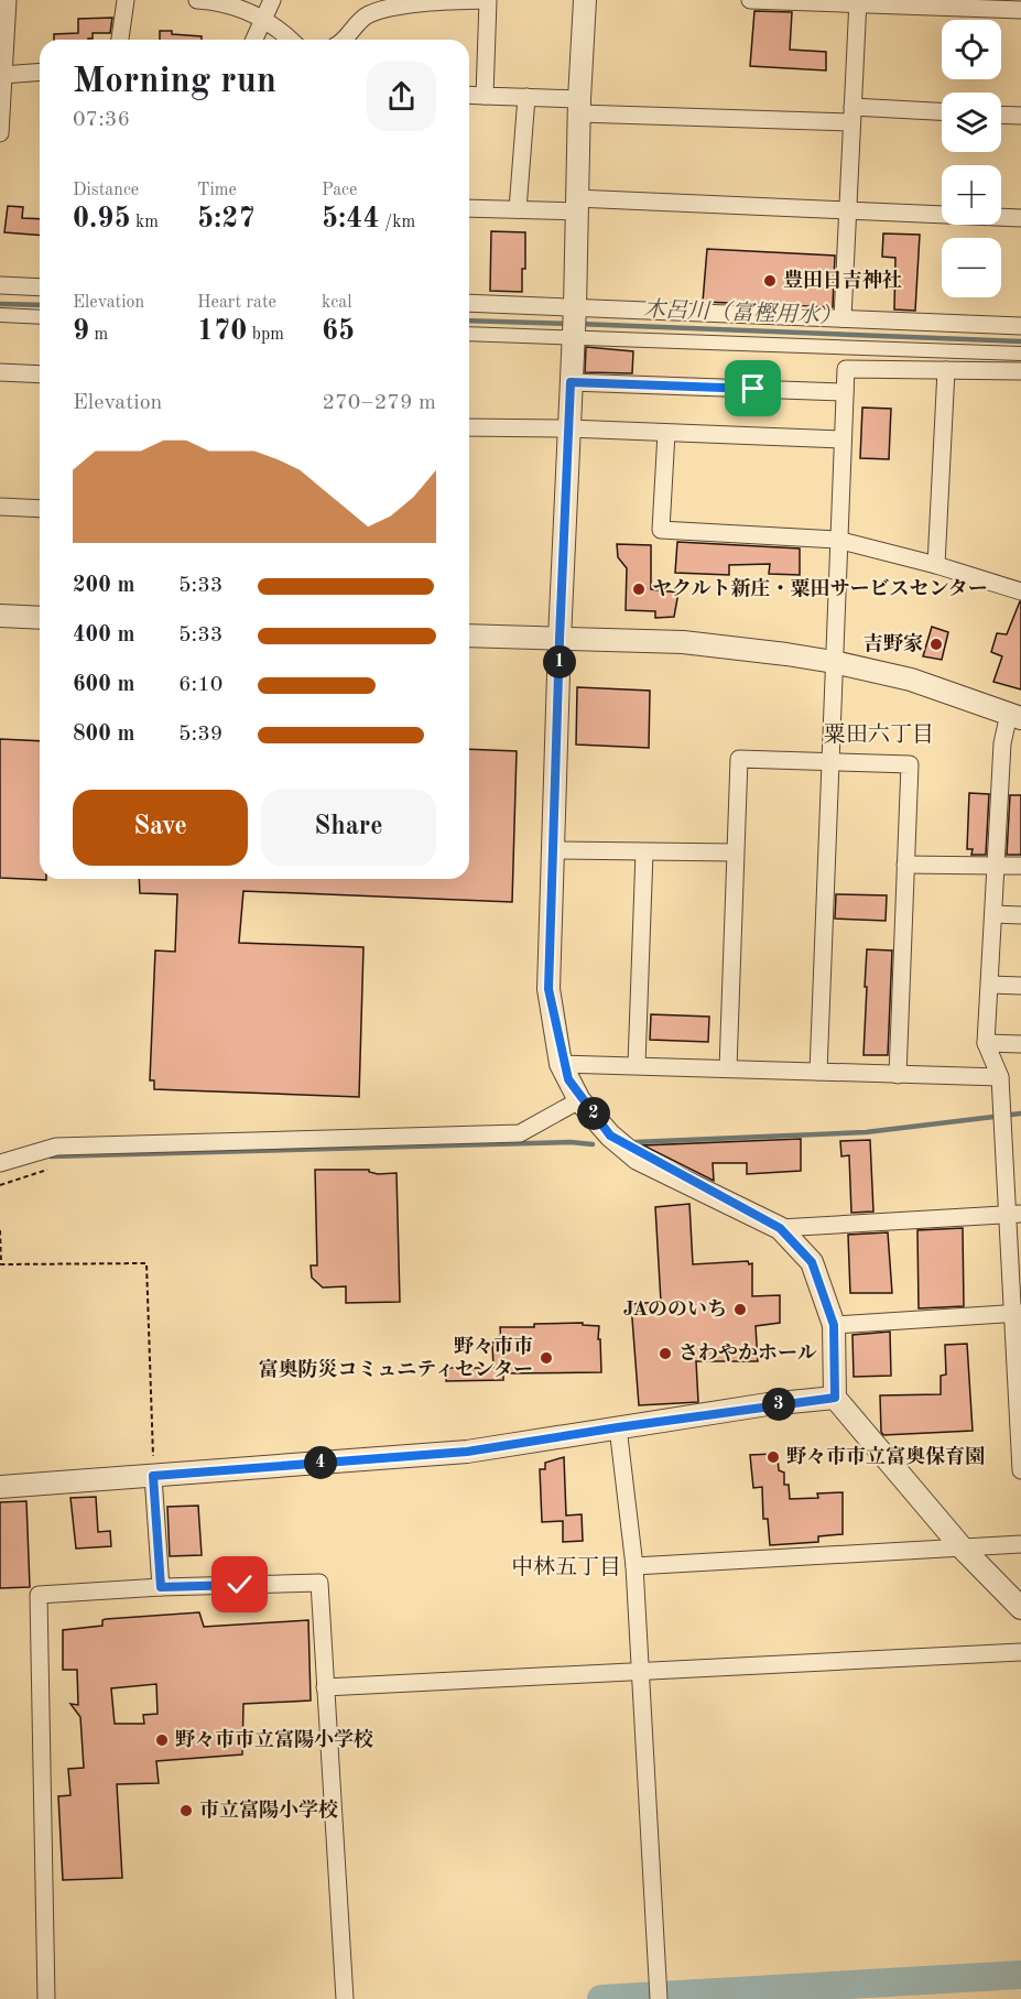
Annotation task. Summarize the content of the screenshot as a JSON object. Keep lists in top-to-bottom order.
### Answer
{
  "districts": ["粟田六丁目", "中林五丁目"],
  "water": ["木呂川（富樫用水）"],
  "places": [
    "豊田日吉神社",
    "ヤクルト新庄・粟田サービスセンター",
    "吉野家",
    "JAののいち",
    "さわやかホール",
    "野々市市 富奥防災コミュニティセンター",
    "野々市市立富奥保育園",
    "野々市市立富陽小学校",
    "市立富陽小学校"
  ],
  "page": {
    "map_buttons": ["+", "−"],
    "heading": ["Morning run", "07:36"],
    "stats": [
      ["Distance", "0.95 km"],
      ["Time", "5:27"],
      ["Pace", "5:44 /km"],
      ["Elevation", "9 m"],
      ["Heart rate", "170 bpm"],
      ["kcal", "65"]
    ],
    "chart": ["Elevation", "270–279 m"],
    "list": [
      {
        "name": "200 m",
        "note": "5:33"
      },
      {
        "name": "400 m",
        "note": "5:33"
      },
      {
        "name": "600 m",
        "note": "6:10"
      },
      {
        "name": "800 m",
        "note": "5:39"
      }
    ],
    "pins": [
      "1",
      "2",
      "3",
      "4"
    ],
    "buttons": ["Save", "Share"]
  }
}
